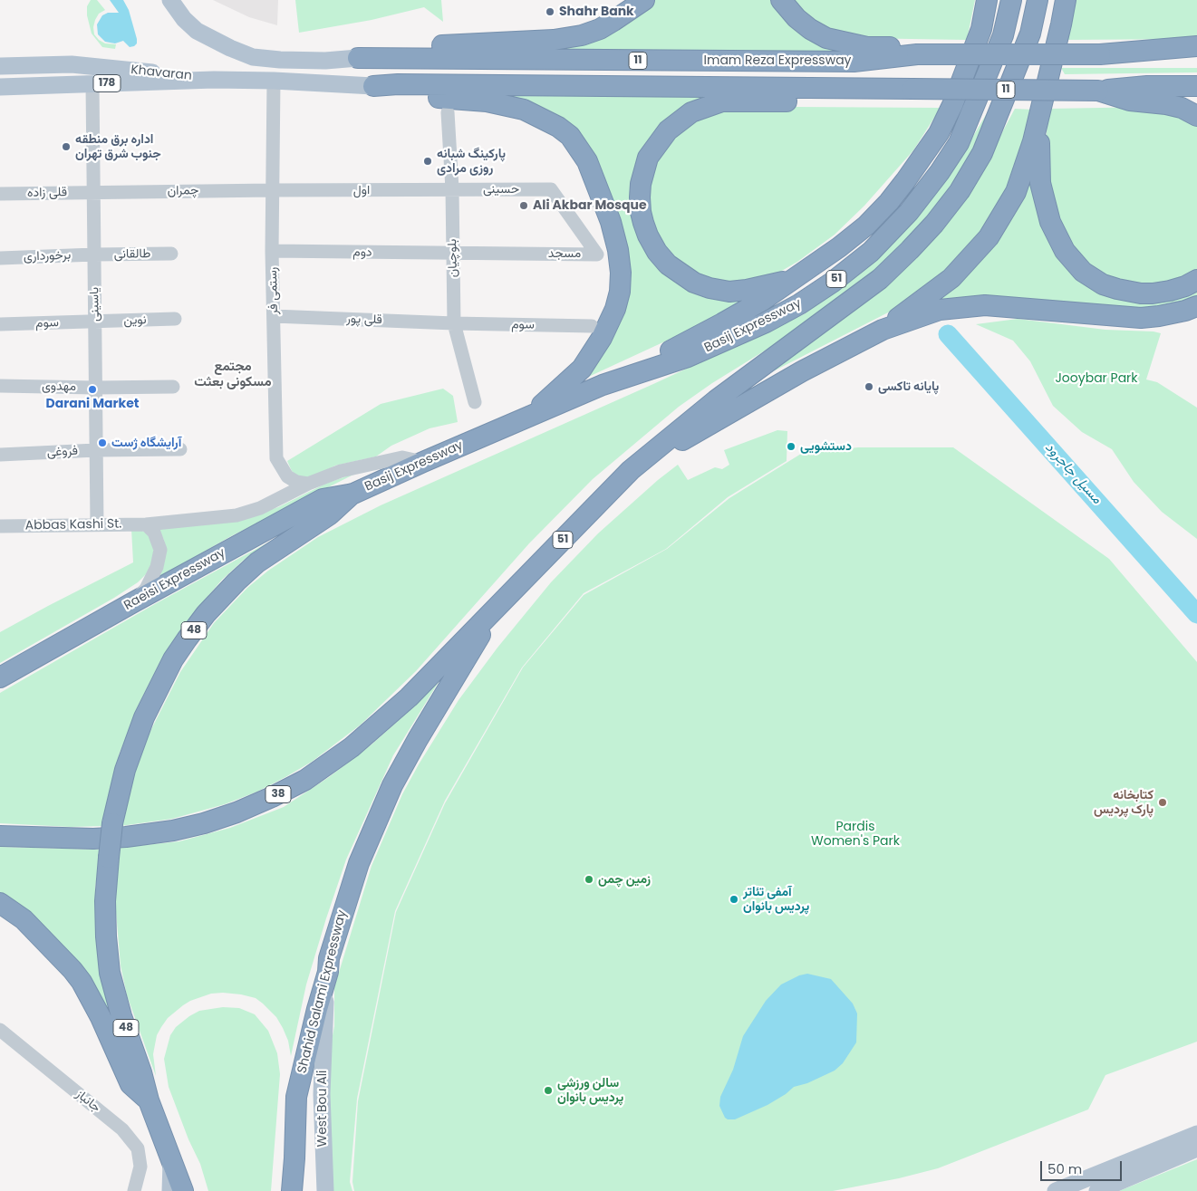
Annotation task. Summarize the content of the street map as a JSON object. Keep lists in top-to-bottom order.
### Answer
{
  "streets": {
    "highway": [
      "11",
      "Imam Reza Expressway",
      "51",
      "Basij Expressway",
      "Raeisi Expressway",
      "48",
      "38",
      "Shahid Salami Expressway"
    ],
    "main road": ["Khavaran", "178", "West Bou Ali"],
    "street": [
      "حسینی",
      "اول",
      "چمران",
      "قلی زاده",
      "دوم",
      "مسجد",
      "طالقانی",
      "برخورداری",
      "بلوچیان",
      "رستمی فر",
      "یاسینی",
      "قلی پور",
      "نوین",
      "سوم",
      "مهدوی",
      "فروغی",
      "Abbas Kashi St.",
      "جانباز"
    ]
  },
  "crossings": [
    ["Imam Reza Expressway", "Khavaran"],
    ["Khavaran", "رستمی فر"],
    ["Khavaran", "یاسینی"],
    ["حسینی", "اول"],
    ["حسینی", "مسجد"],
    ["حسینی", "بلوچیان"],
    ["اول", "چمران"],
    ["اول", "بلوچیان"],
    ["اول", "رستمی فر"],
    ["چمران", "قلی زاده"],
    ["چمران", "رستمی فر"],
    ["چمران", "یاسینی"],
    ["قلی زاده", "یاسینی"],
    ["دوم", "مسجد"],
    ["دوم", "بلوچیان"],
    ["دوم", "رستمی فر"],
    ["مسجد", "بلوچیان"],
    ["طالقانی", "برخورداری"],
    ["طالقانی", "یاسینی"],
    ["برخورداری", "یاسینی"],
    ["بلوچیان", "قلی پور"],
    ["بلوچیان", "سوم"],
    ["51", "38"],
    ["51", "Shahid Salami Expressway"],
    ["رستمی فر", "قلی پور"],
    ["رستمی فر", "Abbas Kashi St."],
    ["یاسینی", "نوین"],
    ["یاسینی", "سوم"],
    ["یاسینی", "مهدوی"],
    ["یاسینی", "فروغی"],
    ["یاسینی", "Abbas Kashi St."],
    ["قلی پور", "سوم"],
    ["نوین", "سوم"],
    ["Basij Expressway", "Abbas Kashi St."],
    ["Basij Expressway", "Raeisi Expressway"],
    ["Basij Expressway", "48"],
    ["Raeisi Expressway", "48"],
    ["38", "Shahid Salami Expressway"],
    ["Shahid Salami Expressway", "West Bou Ali"]
  ],
  "districts": ["مجتمع مسکونی بعثت"],
  "water": ["مسیل جاجرود"],
  "parks": ["Jooybar Park", "Pardis Women's Park"],
  "places": [
    "Shahr Bank",
    "اداره برق منطقه جنوب شرق تهران",
    "پارکینگ شبانه روزی مرادی",
    "Ali Akbar Mosque",
    "پایانه تاکسی",
    "Darani Market",
    "آرایشگاه ژست",
    "دستشویی",
    "کتابخانه پارک پردیس",
    "زمین چمن",
    "آمفی تئاتر پردیس بانوان",
    "سالن ورزشی پردیس بانوان"
  ],
  "scale_bar": "50 m"
}
